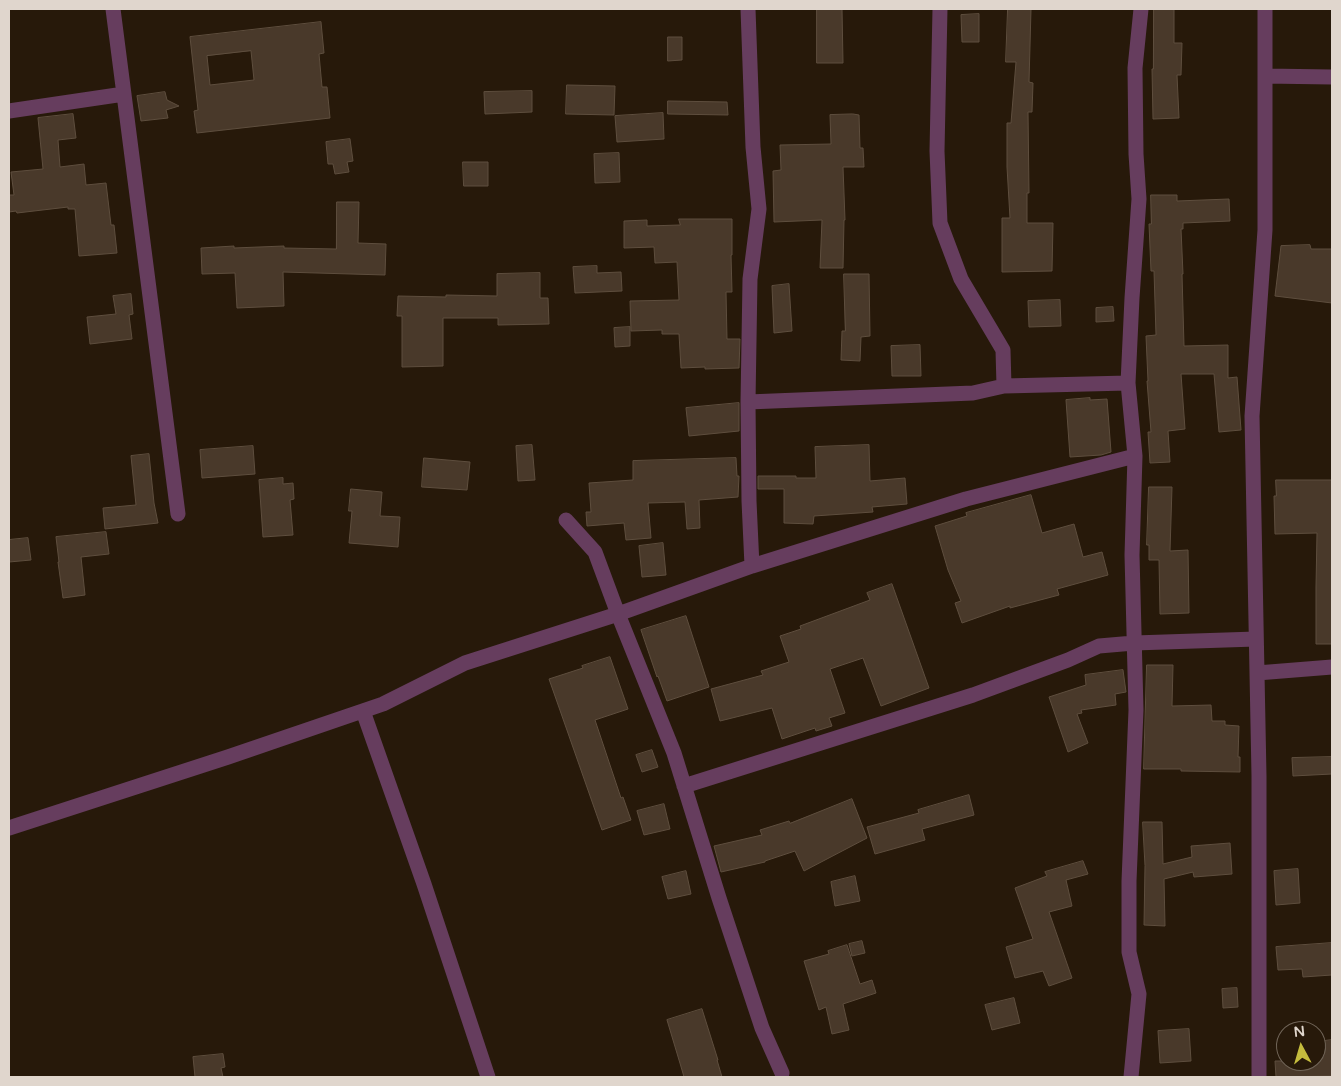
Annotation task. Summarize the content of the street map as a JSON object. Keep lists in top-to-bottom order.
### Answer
{
  "north": "top"
}
